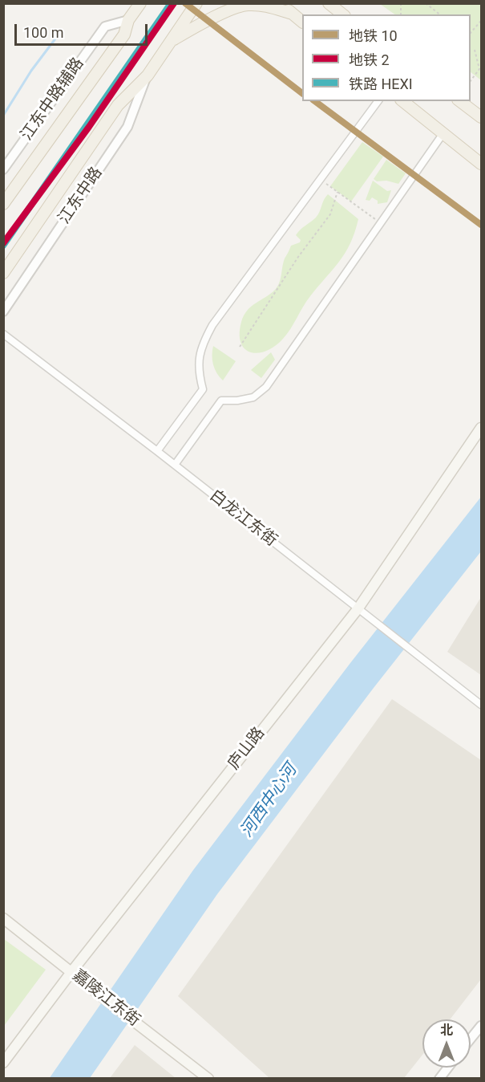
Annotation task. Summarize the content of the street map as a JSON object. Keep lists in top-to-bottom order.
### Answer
{
  "streets": {
    "main road": ["江东中路", "庐山路", "嘉陵江东街"],
    "street": ["江东中路辅路", "白龙江东街"]
  },
  "crossings": [
    ["白龙江东街", "庐山路"],
    ["庐山路", "嘉陵江东街"]
  ],
  "water": ["河西中心河"],
  "lines": ["metro line 10", "metro line 2", "rail line HEXI"],
  "legend": ["地铁 10", "地铁 2", "铁路 HEXI"],
  "scale_bar": "100 m",
  "north": "top"
}
